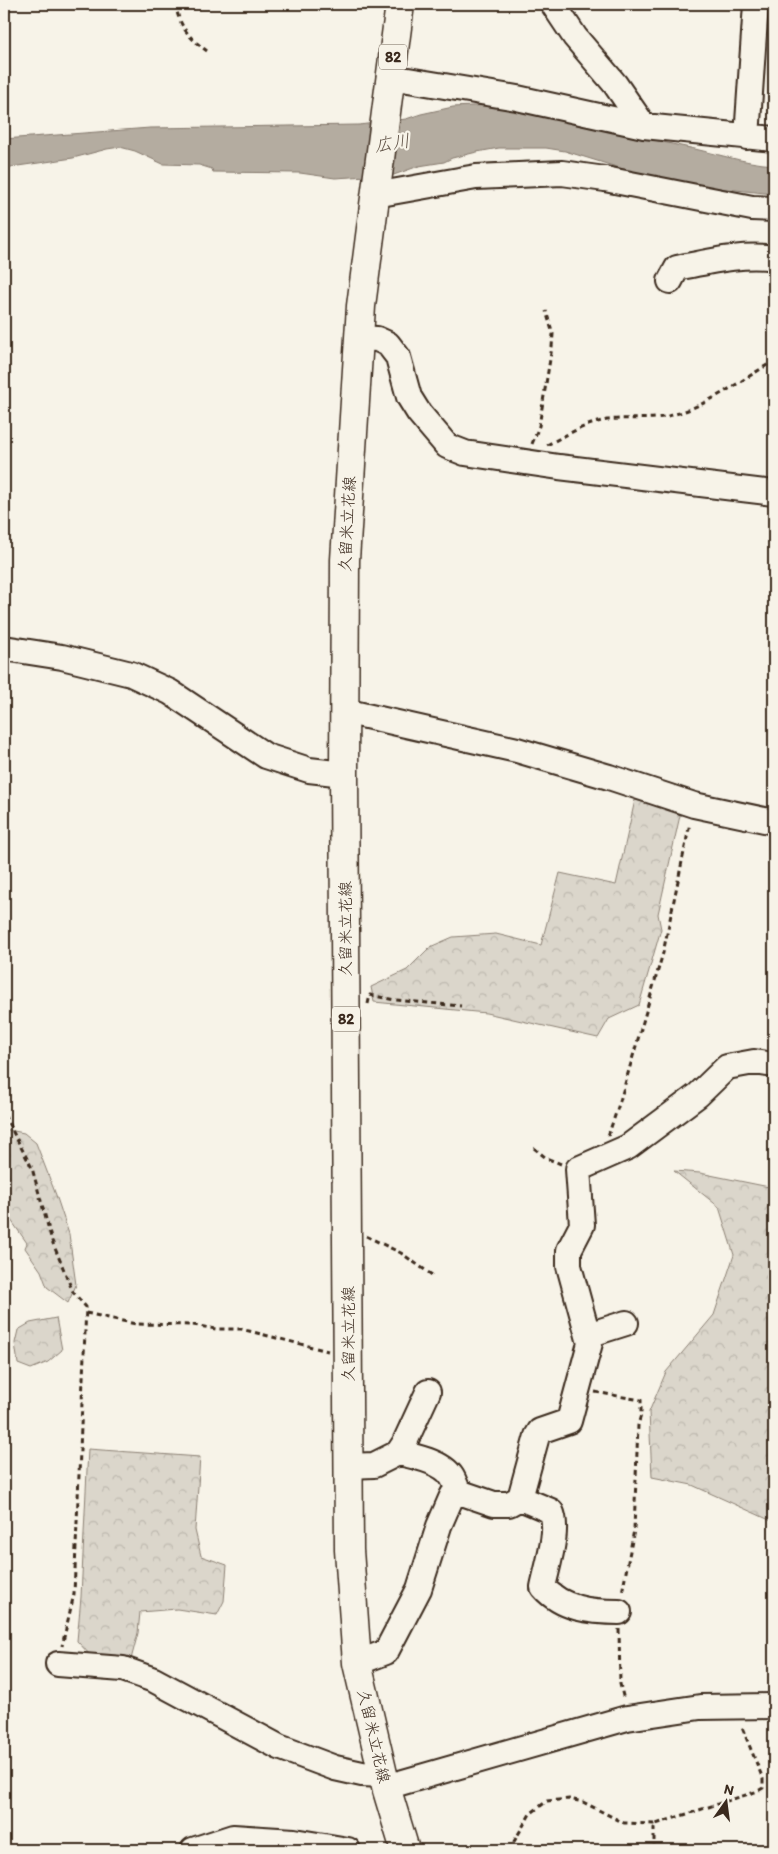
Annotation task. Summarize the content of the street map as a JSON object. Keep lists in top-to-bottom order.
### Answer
{
  "streets": {
    "main road": ["82", "久留米立花線"]
  },
  "water": ["広川"],
  "north": "top"
}
